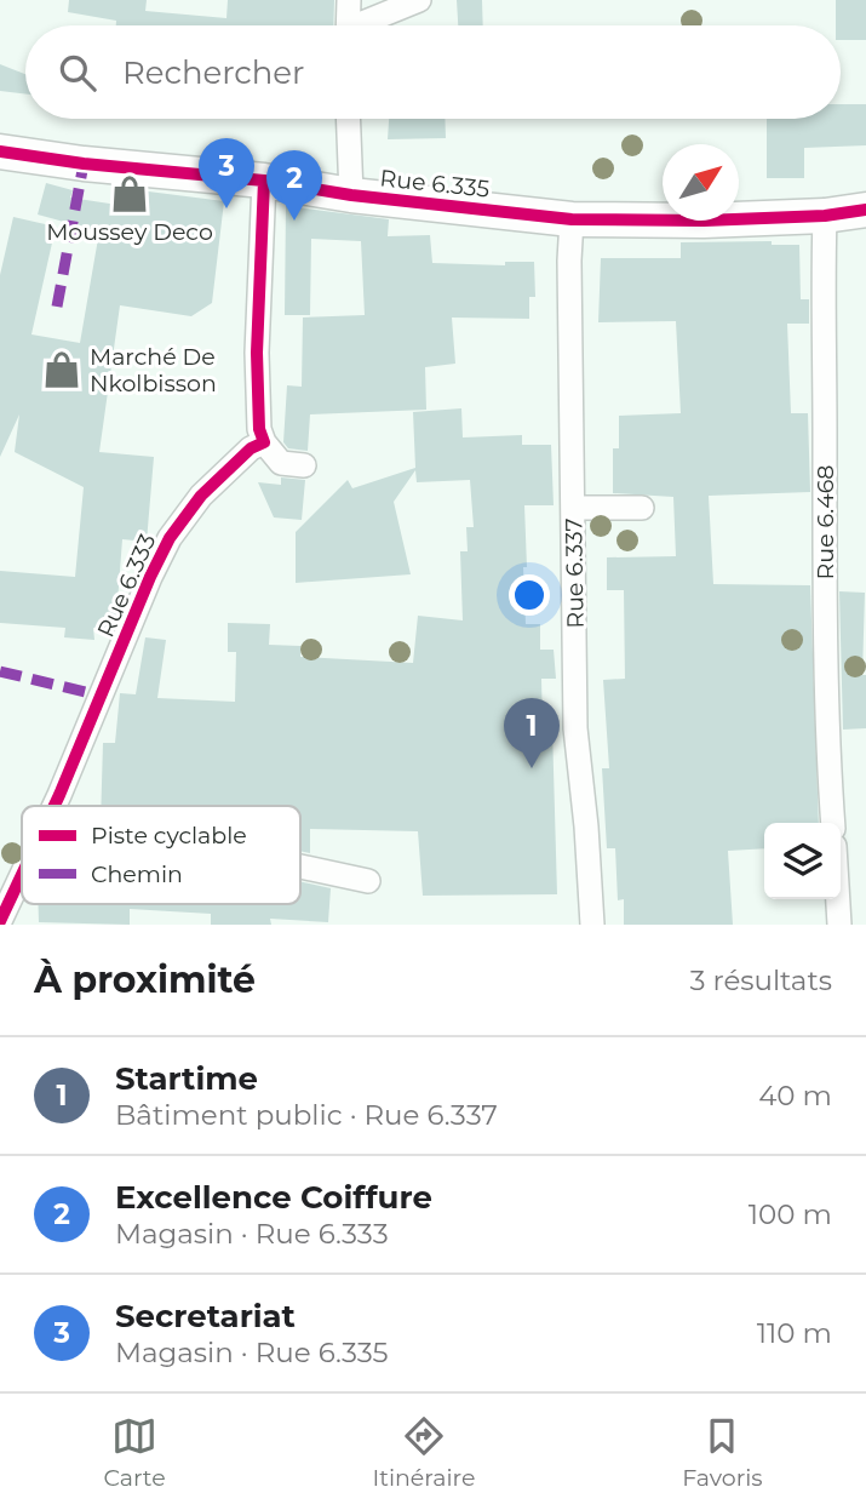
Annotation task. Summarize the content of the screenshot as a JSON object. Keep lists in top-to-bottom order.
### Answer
{
  "streets": {
    "street": [
      "Rue 6.335",
      "Rue 6.468",
      "Rue 6.337",
      "Rue 6.333"
    ]
  },
  "crossings": [
    ["Rue 6.335", "Rue 6.468"],
    ["Rue 6.335", "Rue 6.337"]
  ],
  "places": {
    "shop": ["Moussey Deco", "Marché De Nkolbisson"]
  },
  "legend": ["Piste cyclable", "Chemin"],
  "north": "top right",
  "page": {
    "search": "Rechercher",
    "pins": ["3", "2", "1"],
    "heading": ["À proximité", "3 résultats"],
    "list": [
      {
        "mark": "1",
        "name": "Startime",
        "note": "Bâtiment public · Rue 6.337",
        "value": "40 m"
      },
      {
        "mark": "2",
        "name": "Excellence Coiffure",
        "note": "Magasin · Rue 6.333",
        "value": "100 m"
      },
      {
        "mark": "3",
        "name": "Secretariat",
        "note": "Magasin · Rue 6.335",
        "value": "110 m"
      }
    ],
    "nav": ["Carte", "Itinéraire", "Favoris"]
  }
}
